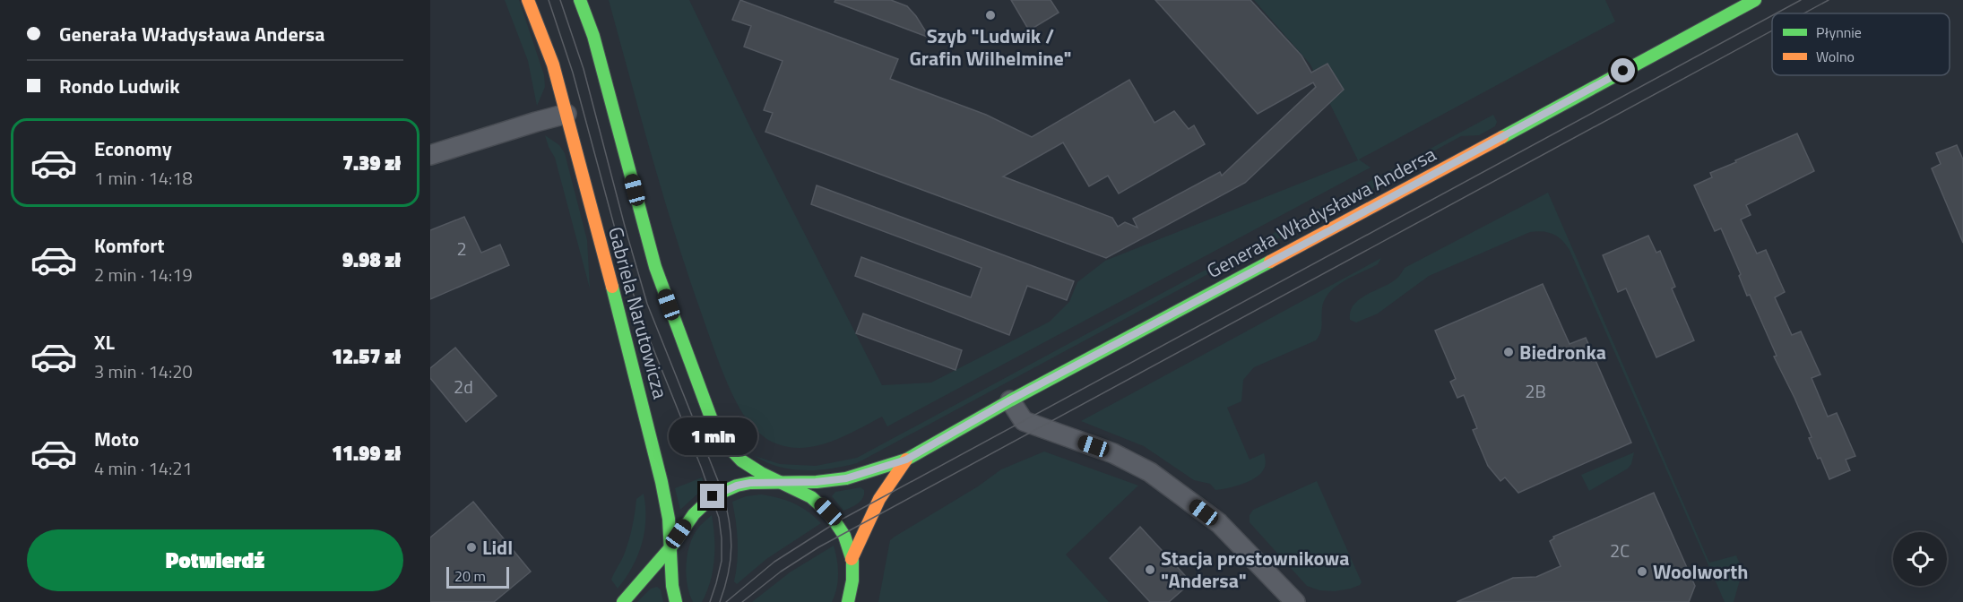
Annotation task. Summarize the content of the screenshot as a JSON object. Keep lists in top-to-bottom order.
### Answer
{
  "streets": {
    "main road": ["Generała Władysława Andersa", "Gabriela Narutowicza"]
  },
  "crossings": [
    ["Generała Władysława Andersa", "Gabriela Narutowicza"]
  ],
  "places": [
    "Szyb \"Ludwik / Grafin Wilhelmine\"",
    "Biedronka",
    "Lidl",
    "Stacja prostownikowa \"Andersa\"",
    "Woolworth"
  ],
  "house_numbers": [
    "2",
    "2d",
    "2B",
    "2C"
  ],
  "legend": ["Płynnie", "Wolno"],
  "scale_bar": "20 m",
  "page": {
    "banner": ["Generała Władysława Andersa", "Rondo Ludwik"],
    "list": [
      {
        "name": "Economy",
        "note": "1 min · 14:18",
        "value": "7.39 zł"
      },
      {
        "name": "Komfort",
        "note": "2 min · 14:19",
        "value": "9.98 zł"
      },
      {
        "name": "XL",
        "note": "3 min · 14:20",
        "value": "12.57 zł"
      },
      {
        "name": "Moto",
        "note": "4 min · 14:21",
        "value": "11.99 zł"
      }
    ],
    "bubble": "1 min",
    "buttons": "Potwierdź",
    "scale": "20 m"
  }
}
